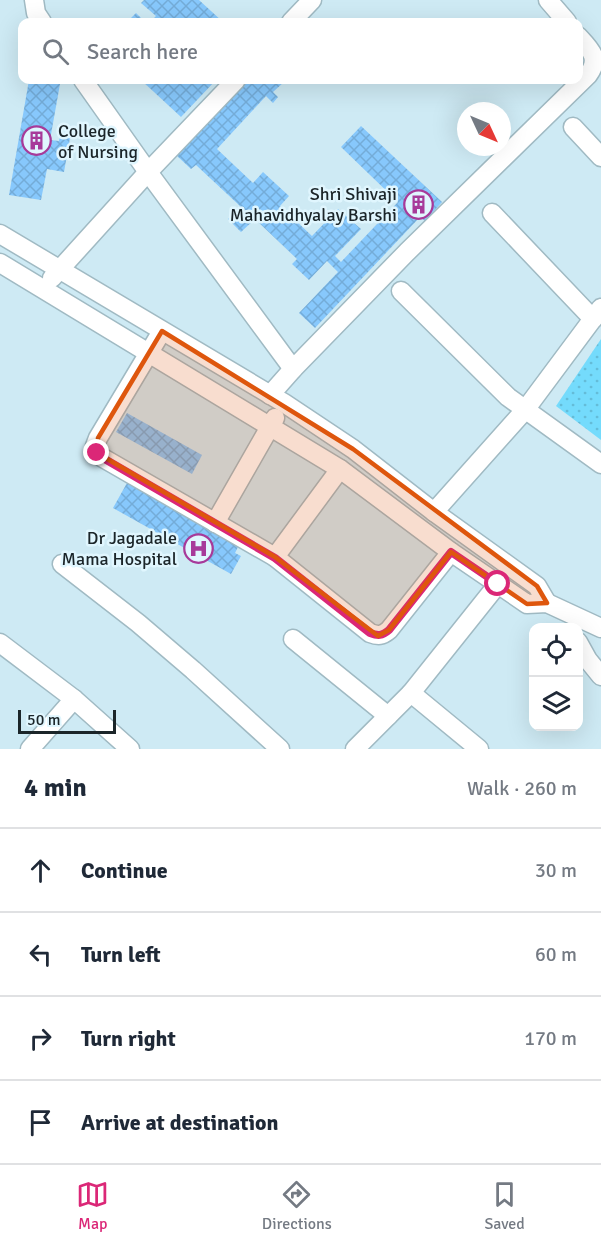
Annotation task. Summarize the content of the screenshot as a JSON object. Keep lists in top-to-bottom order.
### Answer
{
  "places": {
    "building": ["College of Nursing", "Shri Shivaji Mahavidhyalay Barshi"],
    "hospital": ["Dr Jagadale Mama Hospital"]
  },
  "scale_bar": "50 m",
  "north": "bottom right",
  "page": {
    "search": "Search here",
    "scale": "50 m",
    "heading": ["4 min", "Walk · 260 m"],
    "list": [
      ["Continue", "30 m"],
      ["Turn left", "60 m"],
      ["Turn right", "170 m"],
      "Arrive at destination"
    ],
    "nav": ["Map", "Directions", "Saved"]
  }
}
